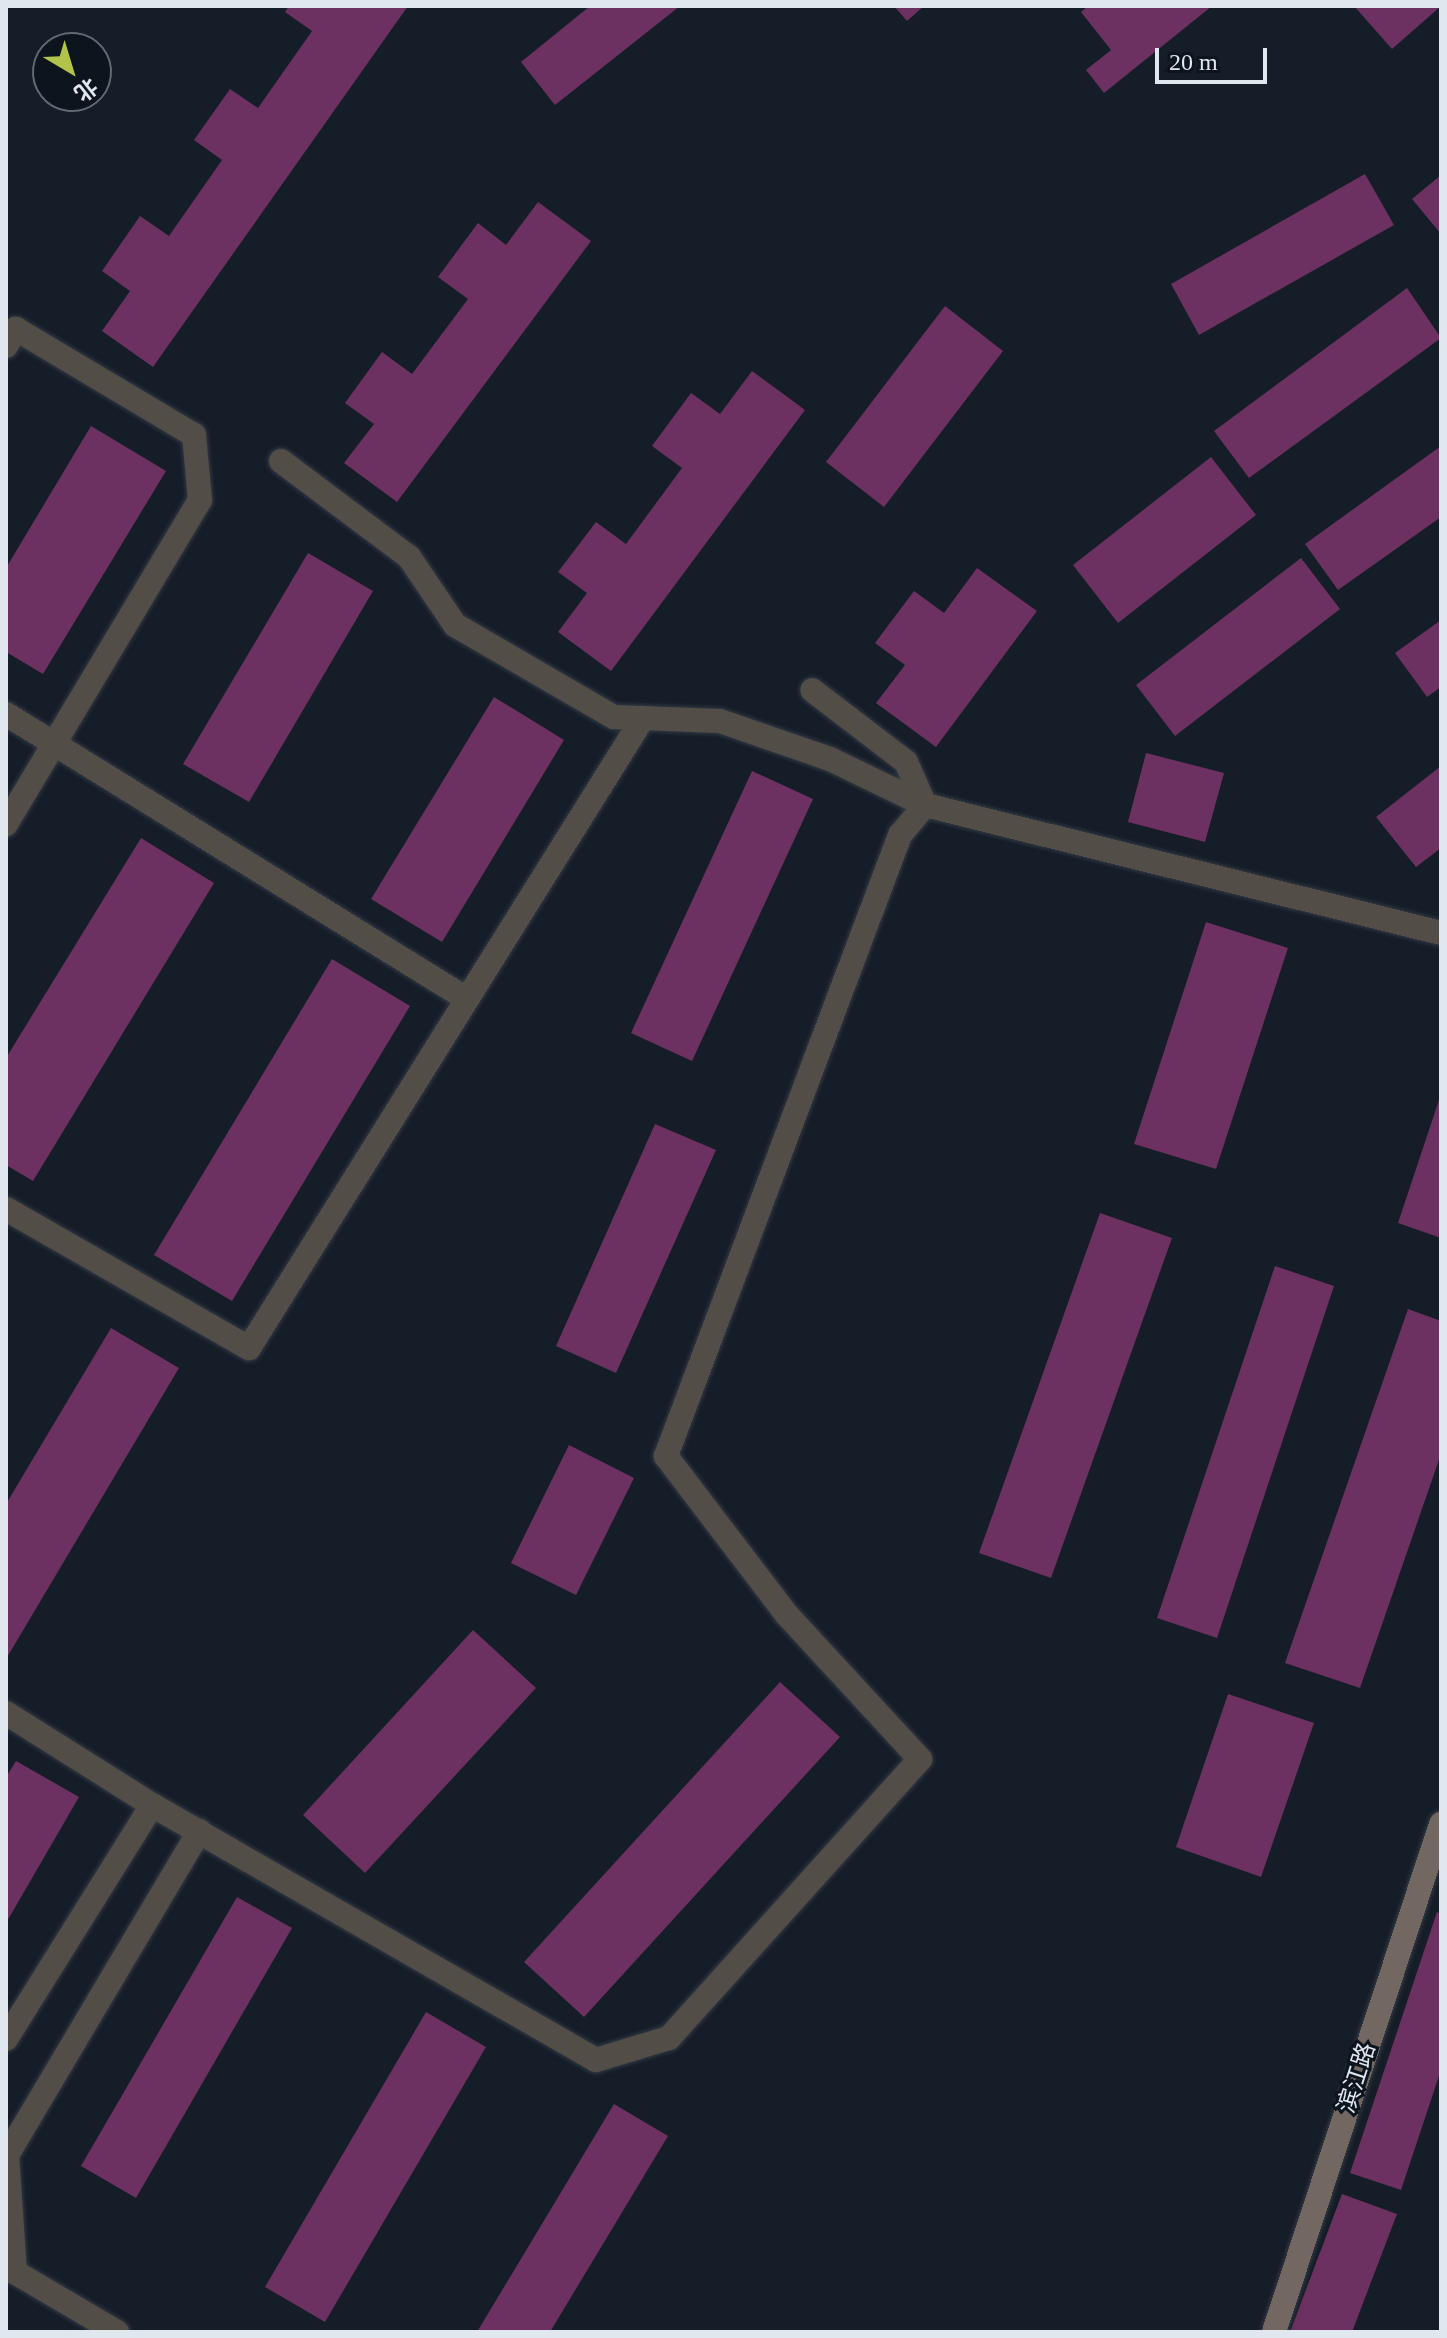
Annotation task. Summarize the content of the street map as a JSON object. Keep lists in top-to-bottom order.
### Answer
{
  "streets": {
    "main road": ["滨江路"]
  },
  "scale_bar": "20 m",
  "north": "bottom right"
}
